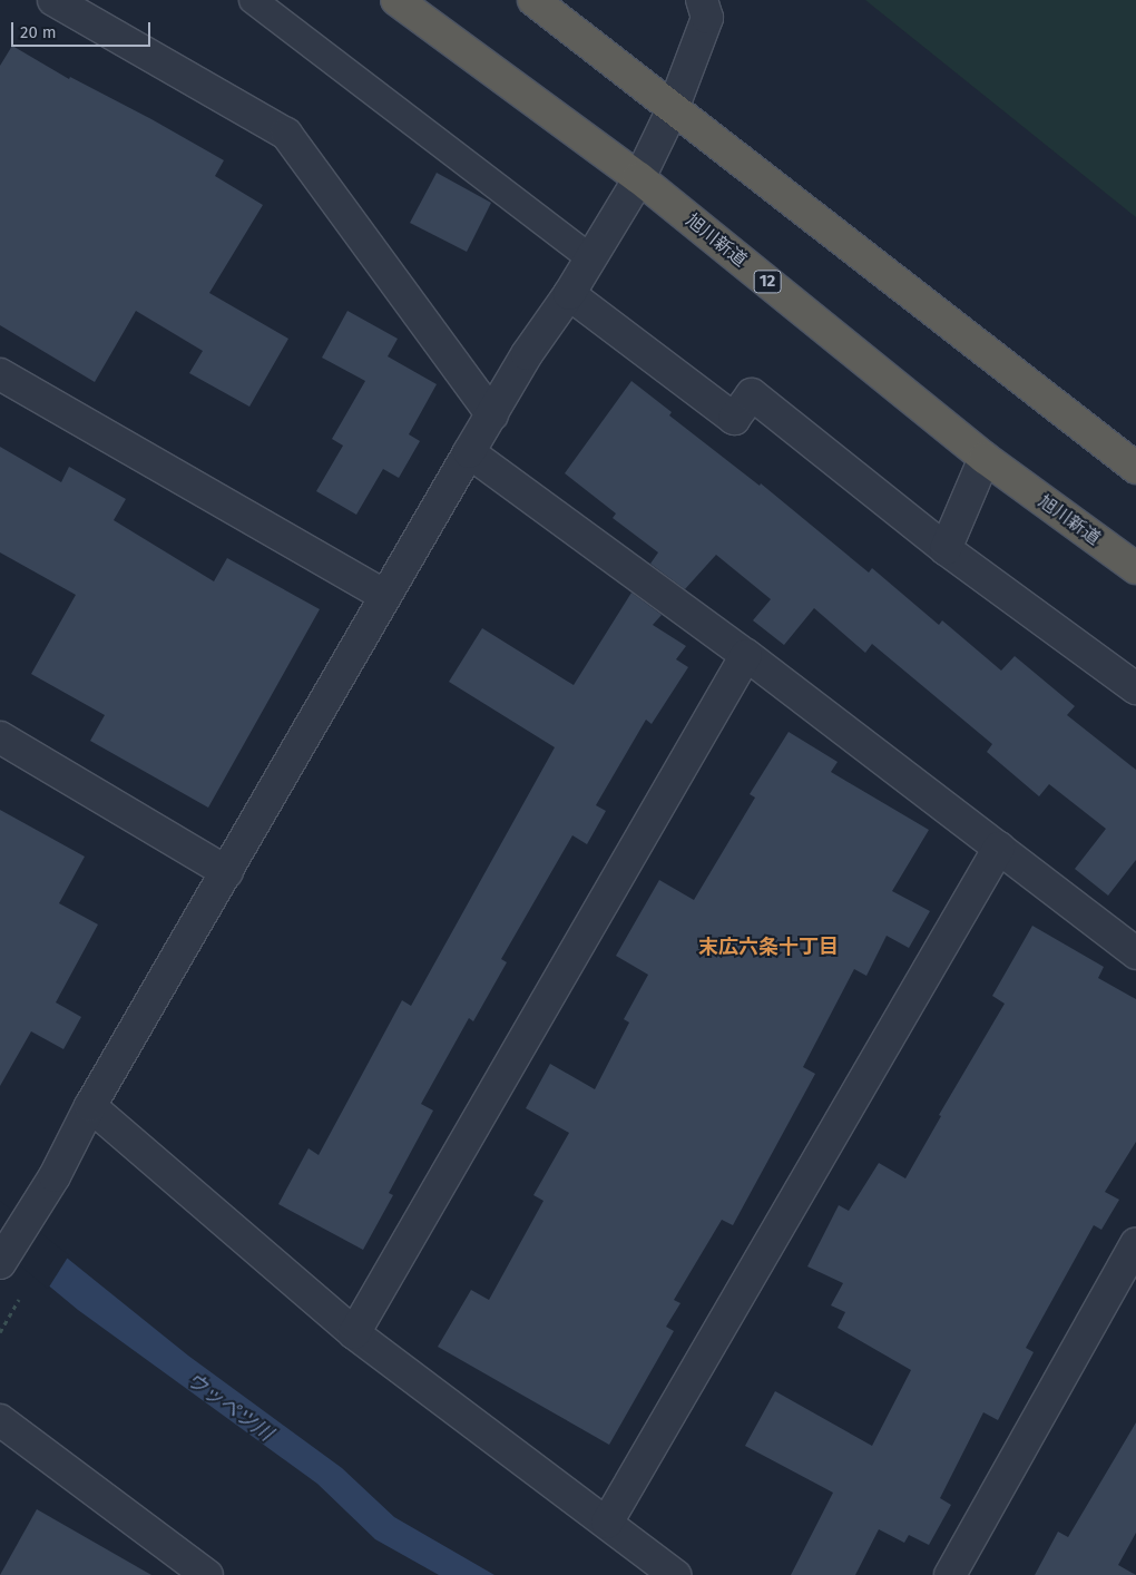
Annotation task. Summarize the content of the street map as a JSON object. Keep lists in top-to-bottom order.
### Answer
{
  "streets": {
    "highway": ["旭川新道", "12"]
  },
  "districts": ["末広六条十丁目"],
  "water": ["ウッペツ川"],
  "scale_bar": "20 m"
}
